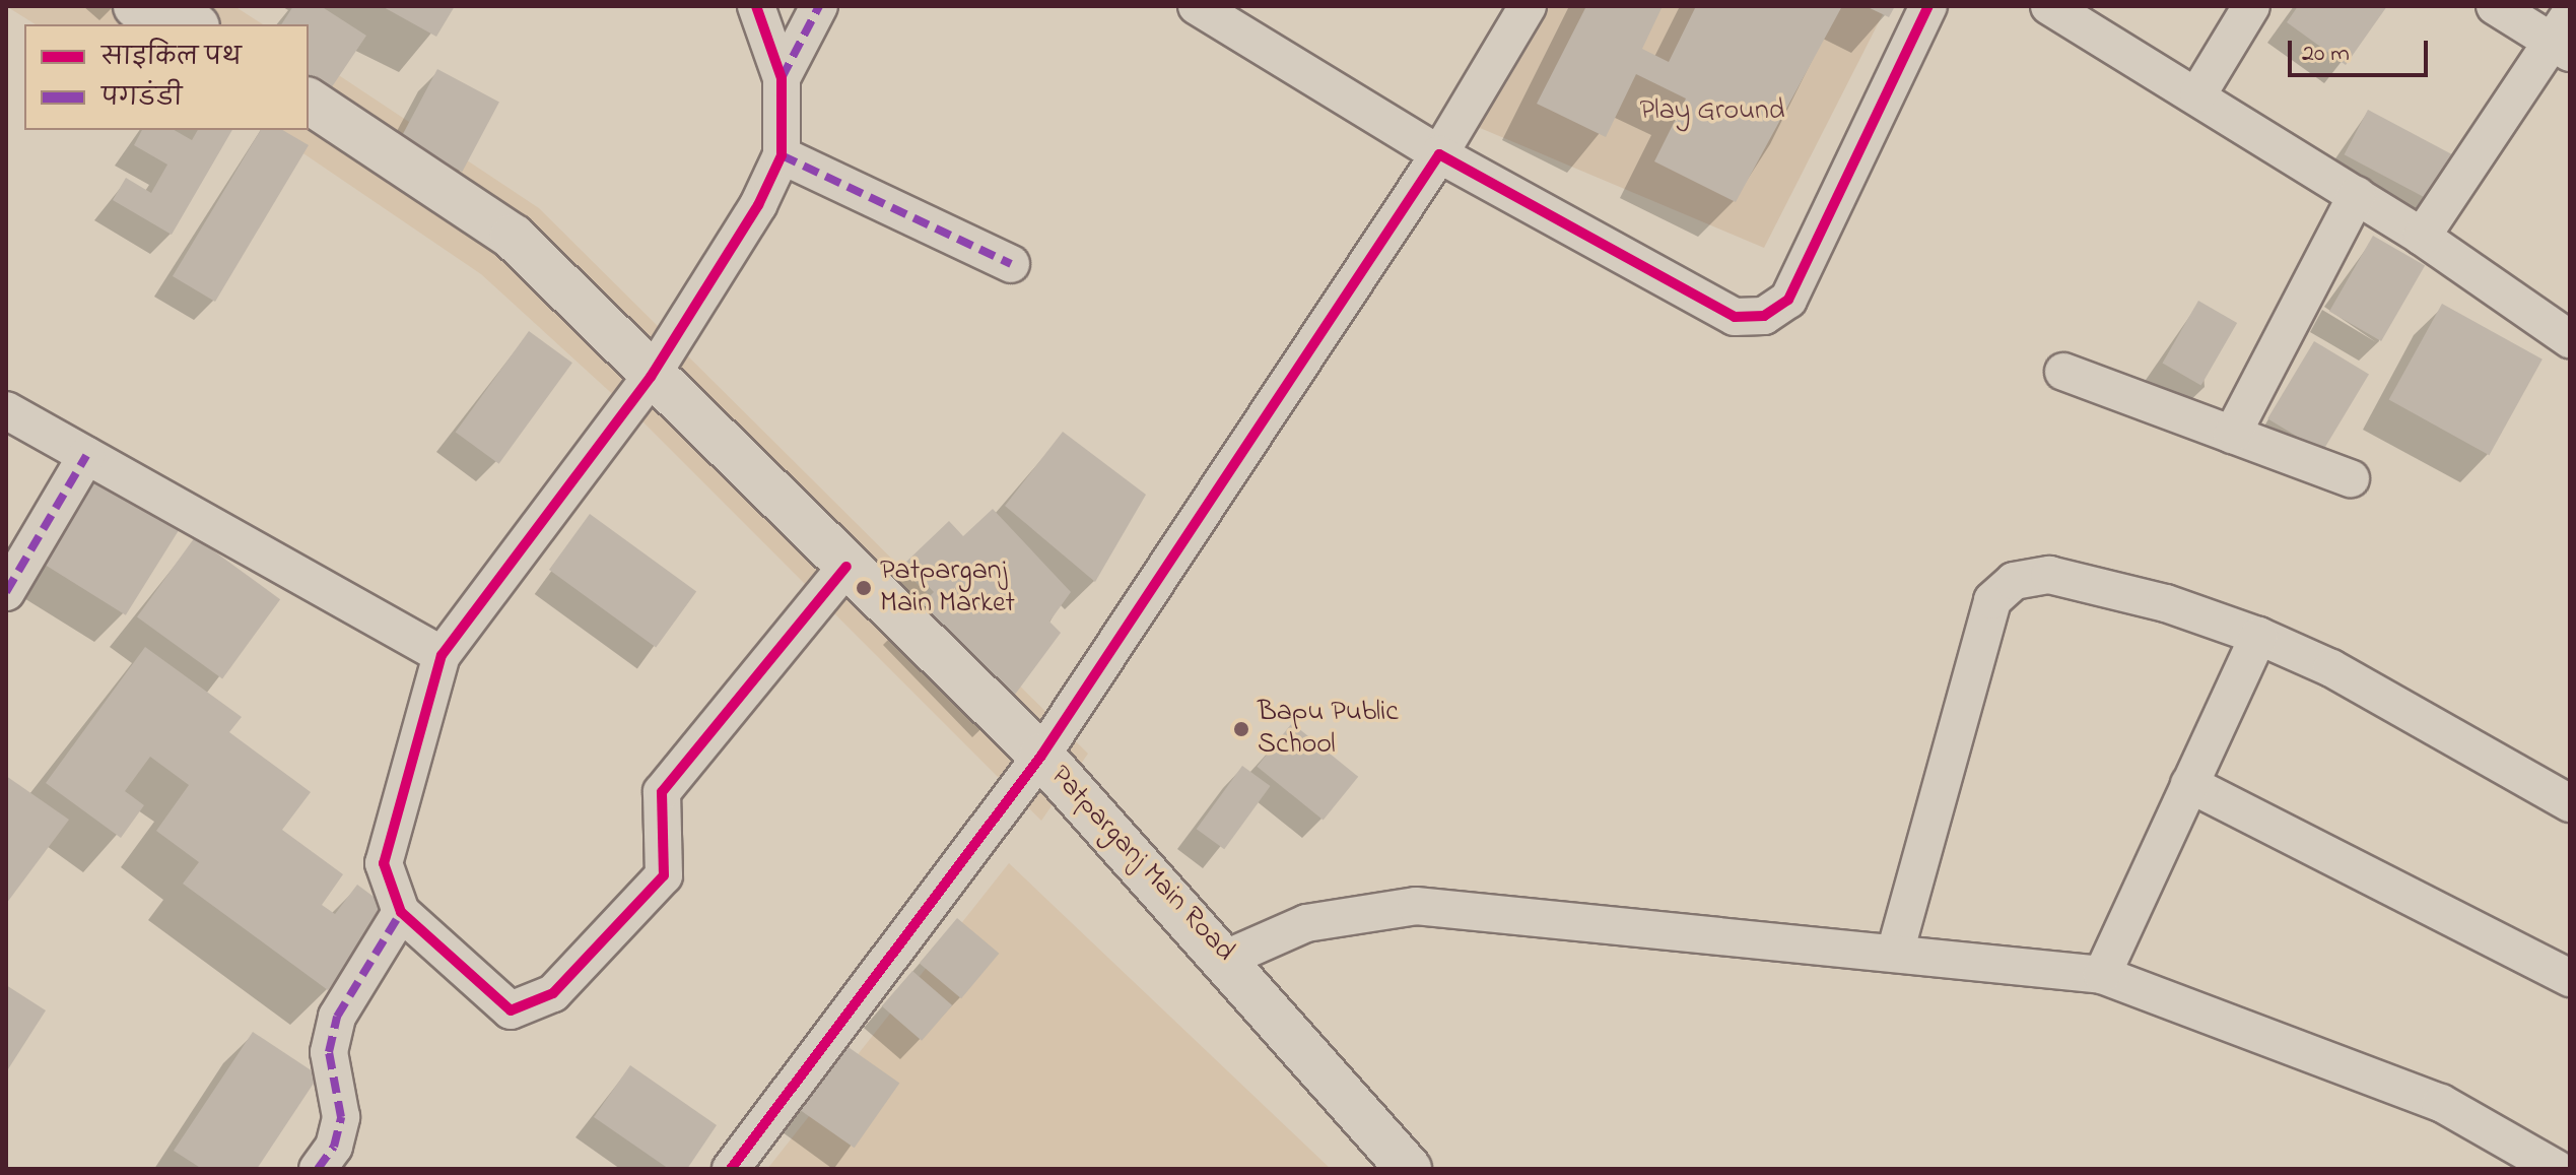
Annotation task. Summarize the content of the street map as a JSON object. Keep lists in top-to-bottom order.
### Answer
{
  "streets": {
    "street": ["Patparganj Main Road"]
  },
  "parks": ["Play Ground"],
  "places": ["Patparganj Main Market", "Bapu Public School"],
  "legend": ["साइकिल पथ", "पगडंडी"],
  "scale_bar": "20 m"
}
